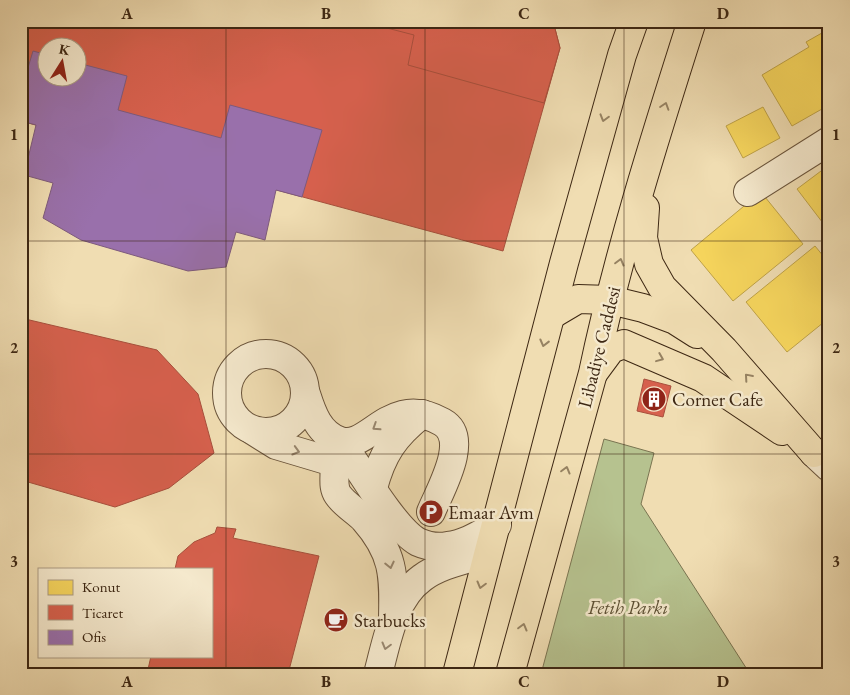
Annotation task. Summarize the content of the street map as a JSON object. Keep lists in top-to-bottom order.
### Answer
{
  "streets": {
    "main road": ["Libadiye Caddesi"]
  },
  "parks": ["Fetih Parkı"],
  "places": {
    "building": ["Corner Cafe"],
    "parking": ["Emaar Avm"],
    "cafe": ["Starbucks"]
  },
  "legend": ["Konut", "Ticaret", "Ofis"],
  "north": "top",
  "grid": {
    "columns": [
      "A",
      "B",
      "C",
      "D"
    ],
    "rows": ["1", "2", "3"]
  }
}
